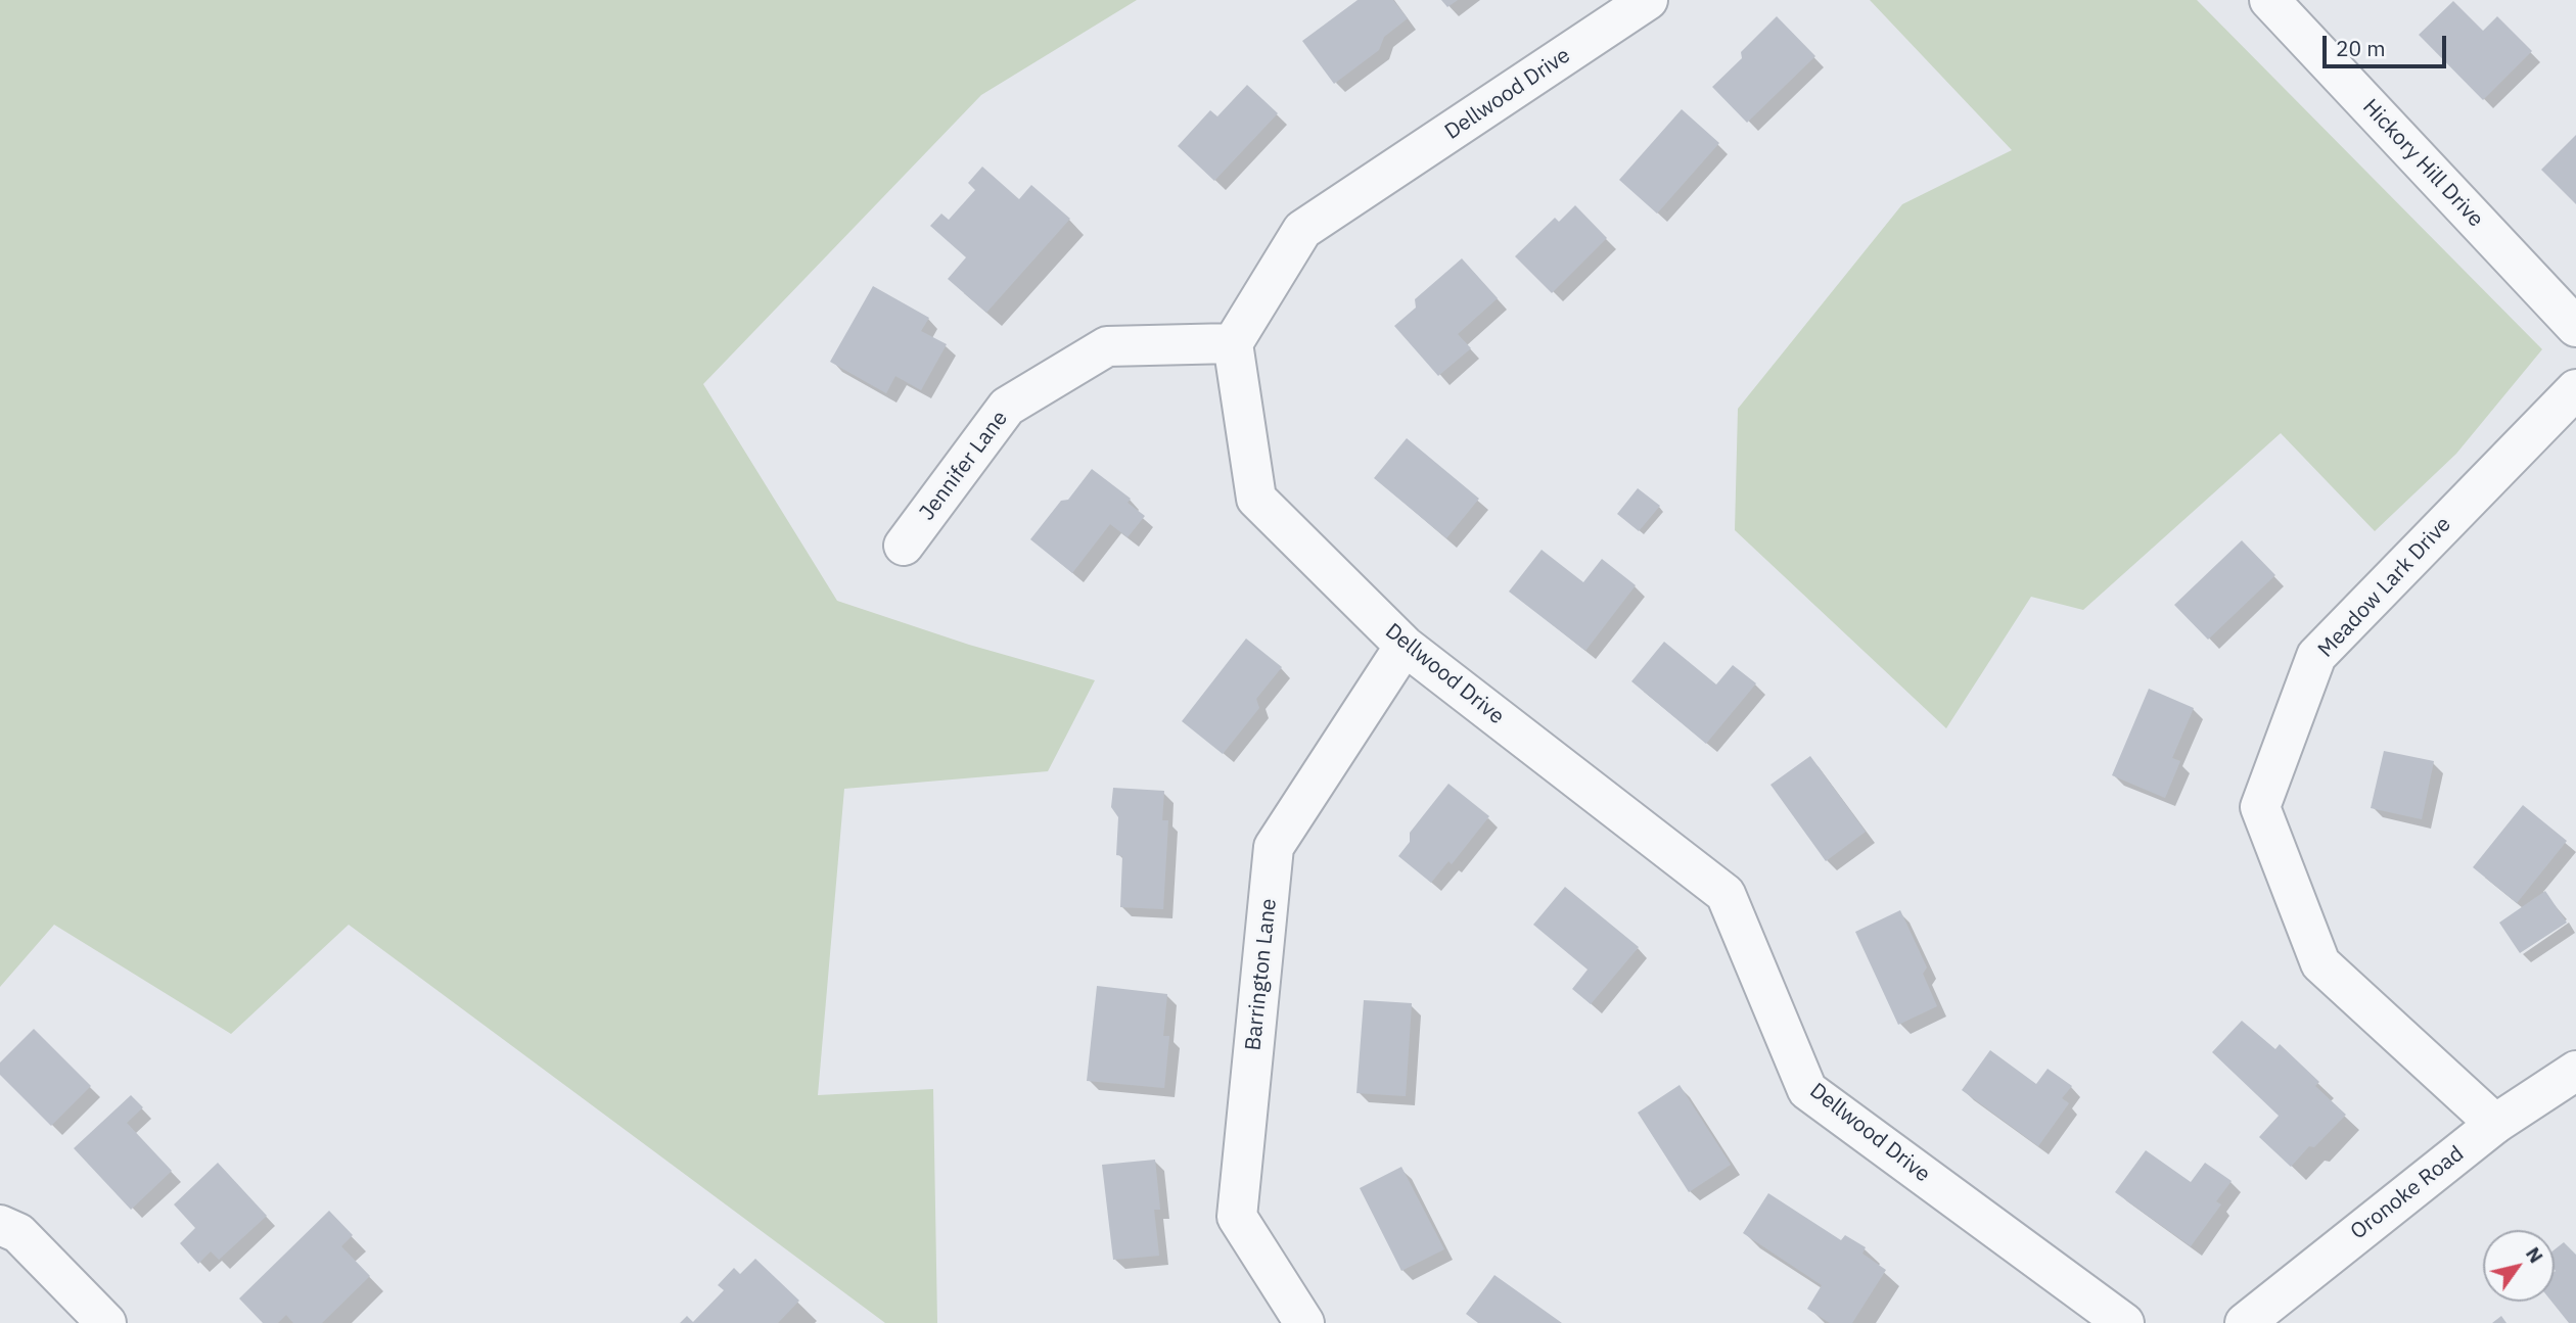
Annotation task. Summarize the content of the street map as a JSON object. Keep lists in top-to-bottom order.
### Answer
{
  "streets": {
    "street": [
      "Dellwood Drive",
      "Hickory Hill Drive",
      "Jennifer Lane",
      "Meadow Lark Drive",
      "Barrington Lane",
      "Oronoke Road"
    ]
  },
  "crossings": [
    ["Dellwood Drive", "Jennifer Lane"],
    ["Dellwood Drive", "Barrington Lane"],
    ["Meadow Lark Drive", "Oronoke Road"]
  ],
  "scale_bar": "20 m",
  "north": "top right"
}
